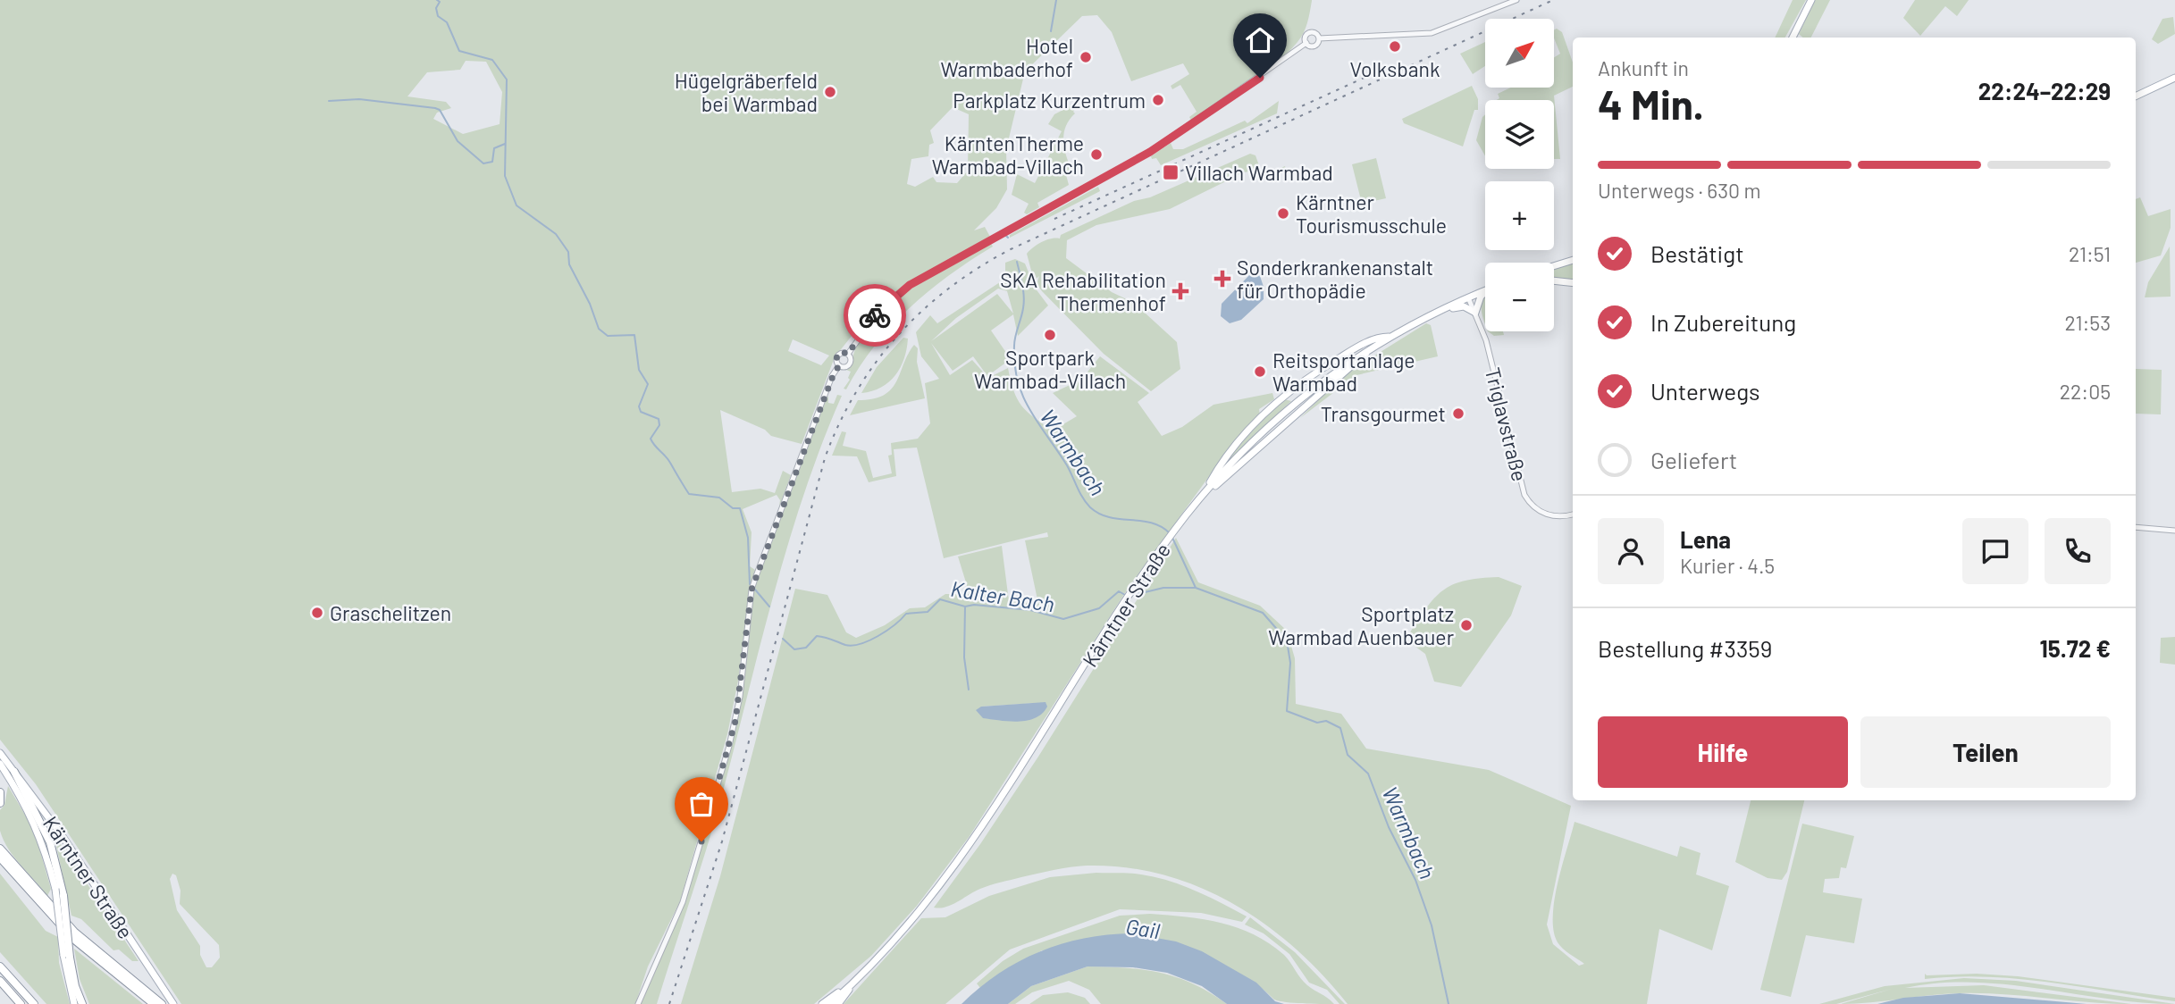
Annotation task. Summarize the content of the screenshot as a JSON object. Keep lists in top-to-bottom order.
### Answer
{
  "streets": {
    "main road": ["Kärntner Straße"],
    "street": ["Triglavstraße"]
  },
  "crossings": [
    ["Triglavstraße", "Kärntner Straße"]
  ],
  "water": ["Warmbach", "Kalter Bach", "Gail"],
  "places": {
    "other": [
      "Volksbank",
      "Hotel Warmbaderhof",
      "Hügelgräberfeld bei Warmbad",
      "Parkplatz Kurzentrum",
      "KärntenTherme Warmbad-Villach",
      "Kärntner Tourismusschule",
      "Sportpark Warmbad-Villach",
      "Reitsportanlage Warmbad",
      "Transgourmet",
      "Graschelitzen",
      "Sportplatz Warmbad Auenbauer"
    ],
    "transit": ["Villach Warmbad"],
    "health": ["Sonderkrankenanstalt für Orthopädie", "SKA Rehabilitation Thermenhof"]
  },
  "north": "top right",
  "page": {
    "map_buttons": ["+", "−"],
    "heading": ["4 Min.", "Ankunft in", "22:24–22:29"],
    "panel": [
      "Lena",
      "Kurier · 4.5",
      "Bestellung #3359",
      "15.72 €"
    ],
    "bar": "Unterwegs · 630 m",
    "list": [
      ["Bestätigt", "21:51"],
      ["In Zubereitung", "21:53"],
      ["Unterwegs", "22:05"],
      "Geliefert"
    ],
    "buttons": ["Hilfe", "Teilen"]
  }
}
